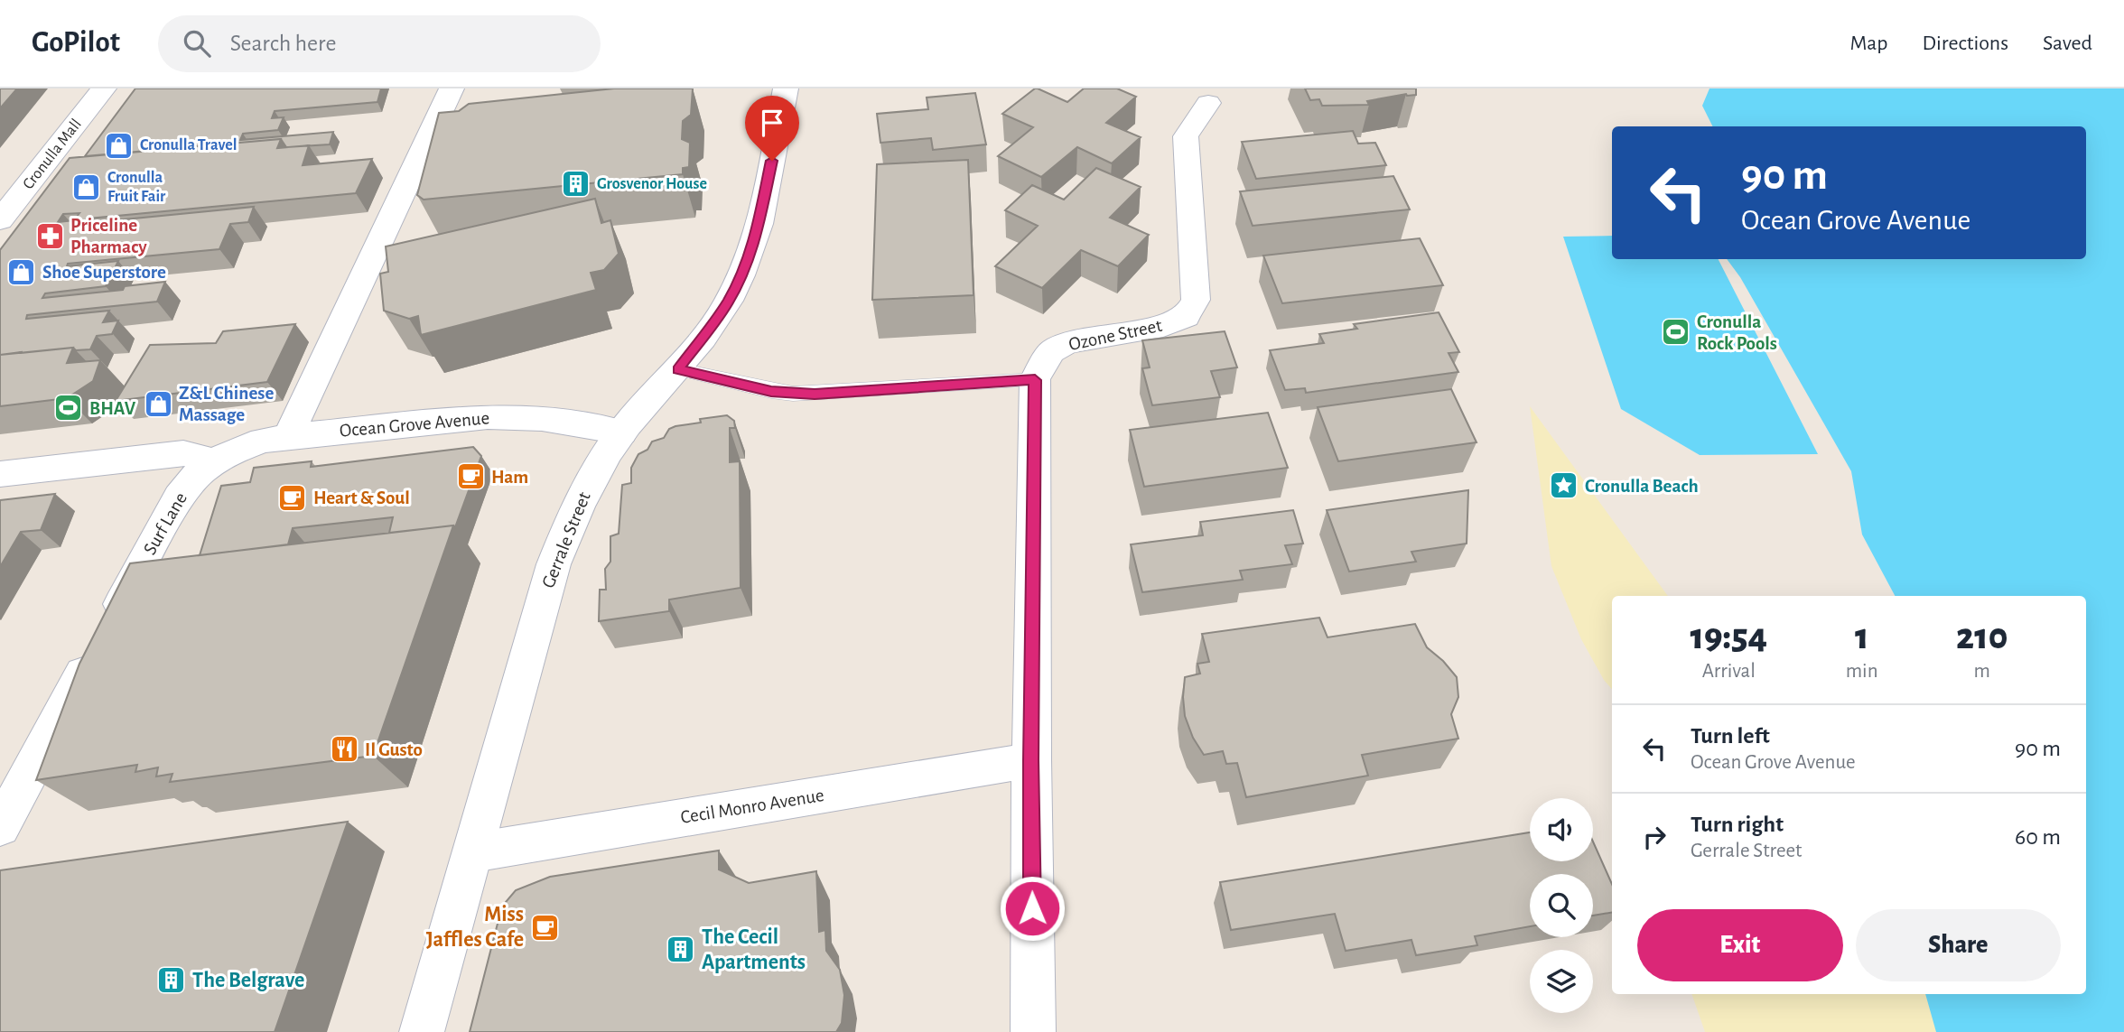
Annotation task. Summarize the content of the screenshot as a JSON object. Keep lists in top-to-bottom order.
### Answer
{
  "streets": {
    "street": [
      "Cronulla Mall",
      "Ozone Street",
      "Ocean Grove Avenue",
      "Surf Lane",
      "Gerrale Street",
      "Cecil Monro Avenue"
    ]
  },
  "crossings": [
    ["Ozone Street", "Cecil Monro Avenue"],
    ["Ocean Grove Avenue", "Surf Lane"],
    ["Ocean Grove Avenue", "Gerrale Street"],
    ["Gerrale Street", "Cecil Monro Avenue"]
  ],
  "places": {
    "shop": [
      "Cronulla Travel",
      "Cronulla Fruit Fair",
      "Shoe Superstore",
      "Z&L Chinese Massage"
    ],
    "building": ["Grosvenor House", "The Cecil Apartments", "The Belgrave"],
    "pharmacy": ["Priceline Pharmacy"],
    "sports": ["Cronulla Rock Pools", "BHAV"],
    "cafe": ["Ham", "Heart & Soul", "Miss Jaffles Cafe"],
    "place": ["Cronulla Beach"],
    "restaurant": ["Il Gusto"]
  },
  "page": {
    "header": "GoPilot",
    "search": "Search here",
    "nav": ["Map", "Directions", "Saved"],
    "turn": ["90 m", "Ocean Grove Avenue"],
    "eta": [
      "19:54",
      "Arrival",
      "1",
      "min",
      "210",
      "m"
    ],
    "list": [
      {
        "name": "Turn left",
        "note": "Ocean Grove Avenue",
        "value": "90 m"
      },
      {
        "name": "Turn right",
        "note": "Gerrale Street",
        "value": "60 m"
      }
    ],
    "buttons": ["Exit", "Share"]
  }
}
